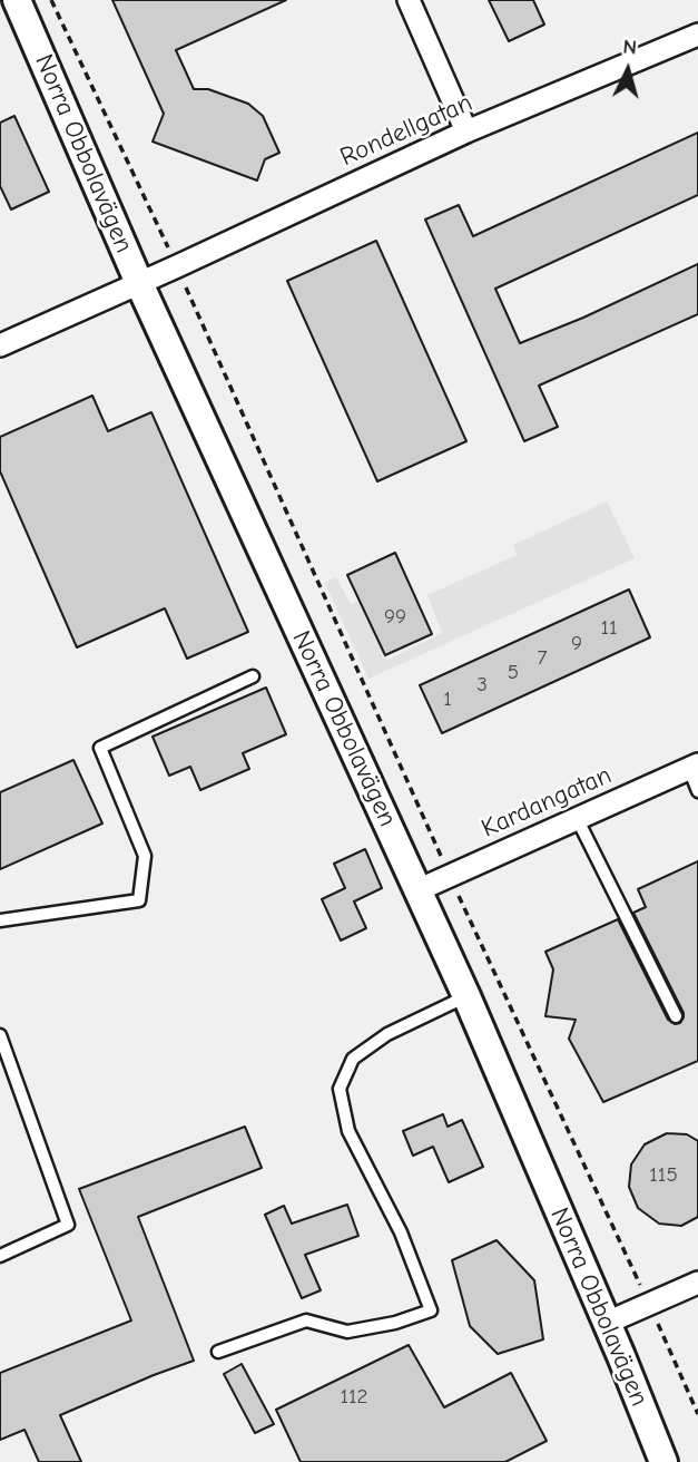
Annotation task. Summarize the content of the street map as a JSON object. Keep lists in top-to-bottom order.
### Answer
{
  "streets": {
    "street": ["Rondellgatan", "Norra Obbolavägen", "Kardangatan"]
  },
  "crossings": [
    ["Rondellgatan", "Norra Obbolavägen"],
    ["Norra Obbolavägen", "Kardangatan"]
  ],
  "house_numbers": [
    "99",
    "11",
    "9",
    "7",
    "5",
    "3",
    "1",
    "115",
    "112"
  ],
  "north": "top"
}
